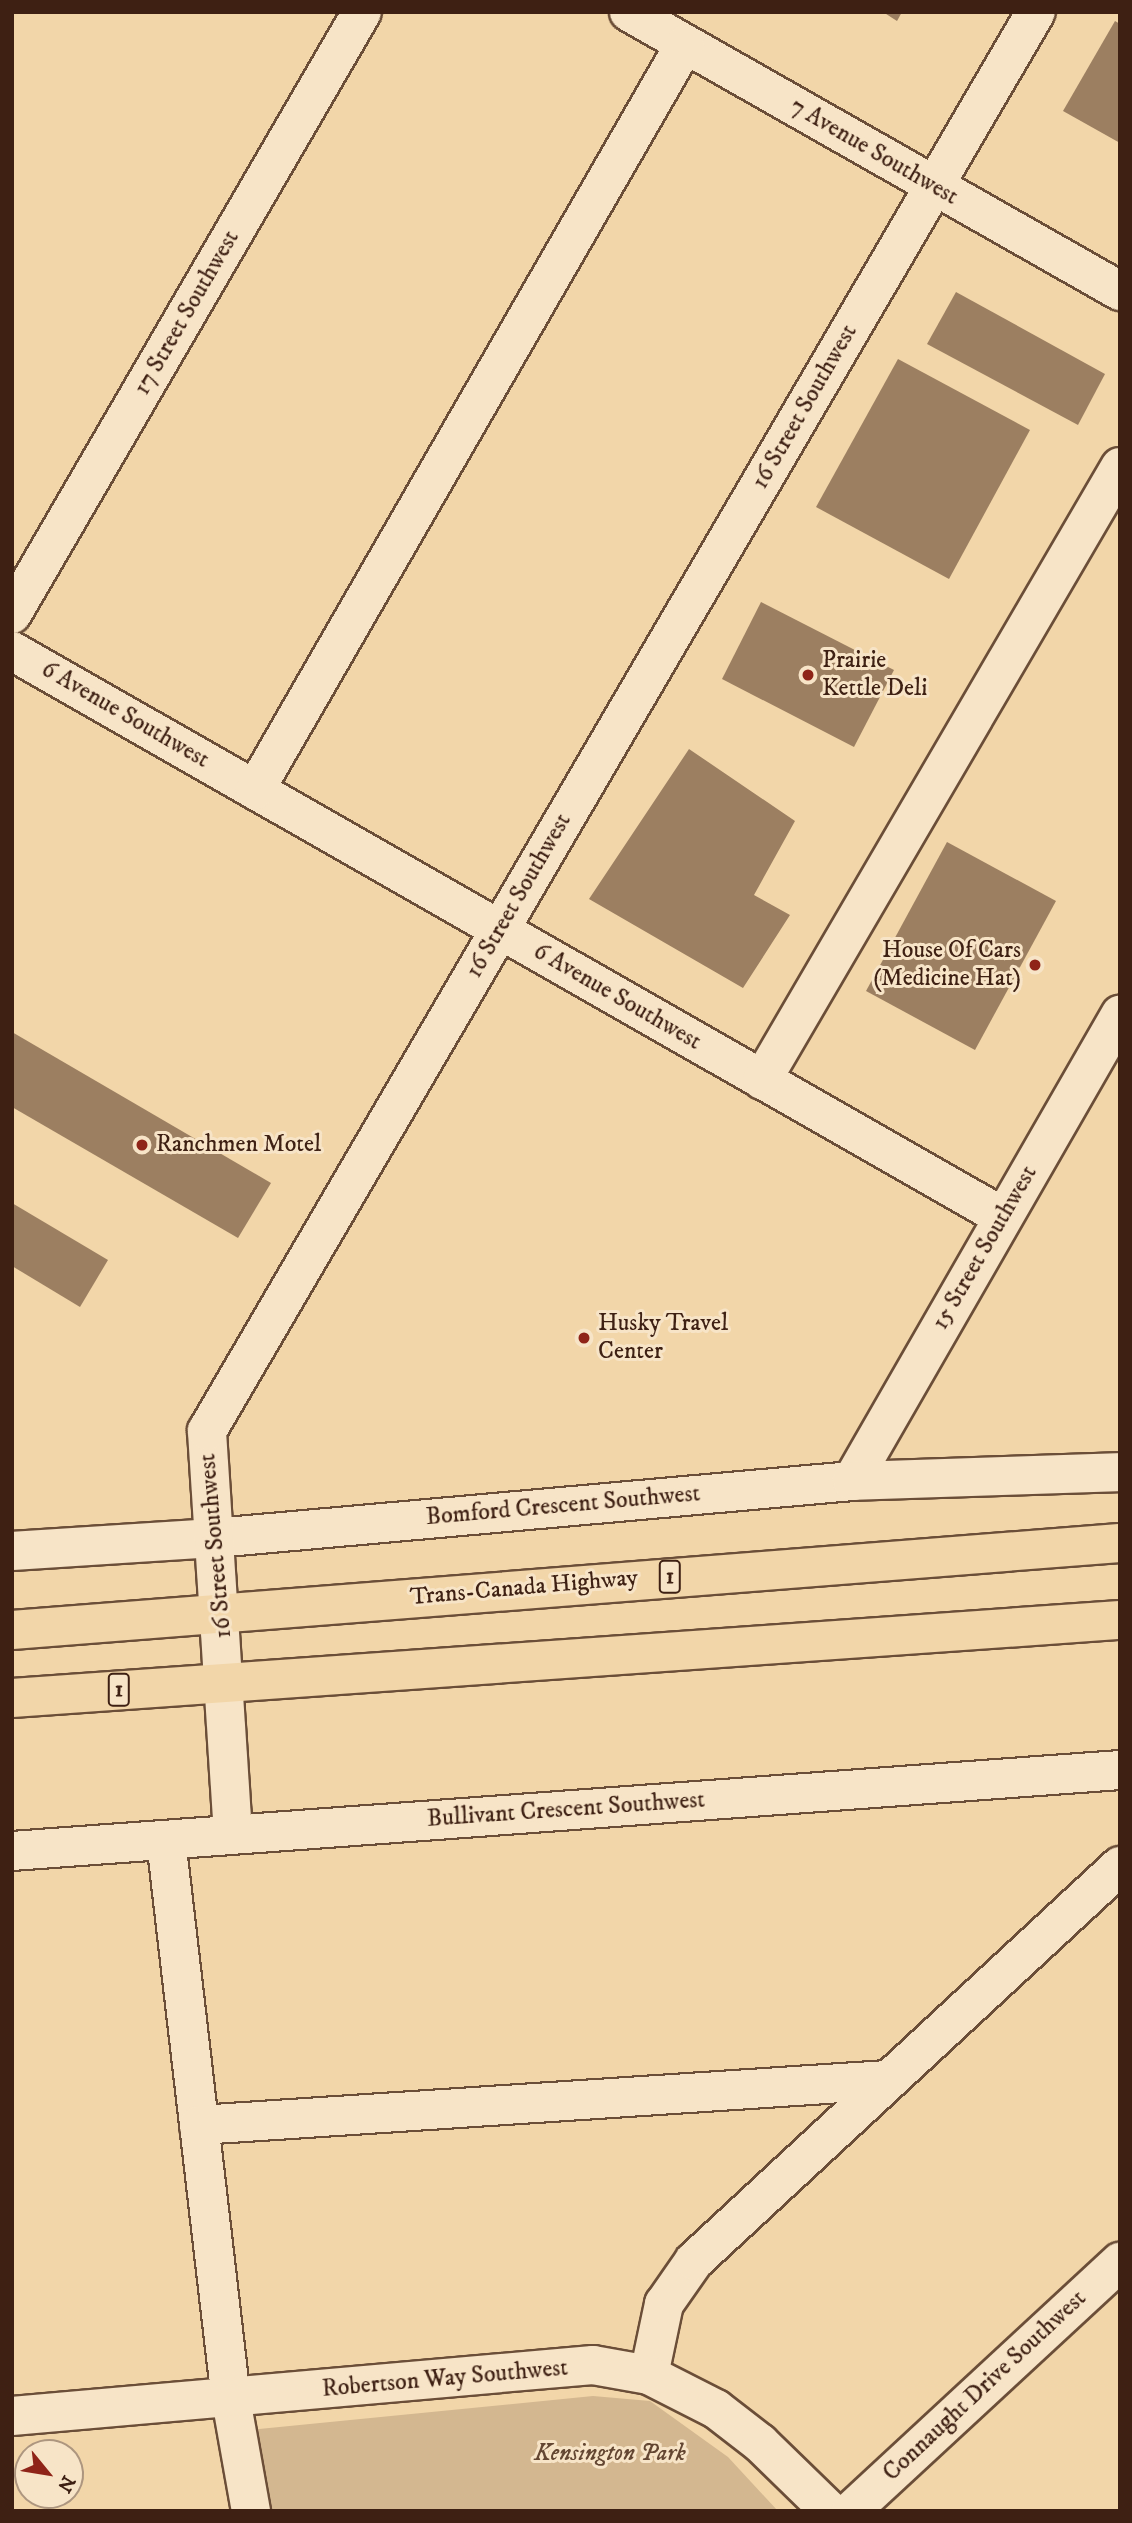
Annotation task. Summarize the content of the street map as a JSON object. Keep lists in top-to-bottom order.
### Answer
{
  "streets": {
    "highway": ["1", "Trans-Canada Highway"],
    "street": [
      "7 Avenue Southwest",
      "17 Street Southwest",
      "16 Street Southwest",
      "6 Avenue Southwest",
      "15 Street Southwest",
      "Bomford Crescent Southwest",
      "Bullivant Crescent Southwest",
      "Robertson Way Southwest",
      "Connaught Drive Southwest"
    ]
  },
  "crossings": [
    ["7 Avenue Southwest", "16 Street Southwest"],
    ["16 Street Southwest", "6 Avenue Southwest"],
    ["16 Street Southwest", "Bomford Crescent Southwest"],
    ["16 Street Southwest", "1"],
    ["16 Street Southwest", "Trans-Canada Highway"],
    ["16 Street Southwest", "Bullivant Crescent Southwest"],
    ["6 Avenue Southwest", "15 Street Southwest"],
    ["15 Street Southwest", "Bomford Crescent Southwest"]
  ],
  "parks": ["Kensington Park"],
  "places": [
    "Prairie Kettle Deli",
    "House Of Cars (Medicine Hat)",
    "Ranchmen Motel",
    "Husky Travel Center"
  ],
  "north": "bottom right"
}
